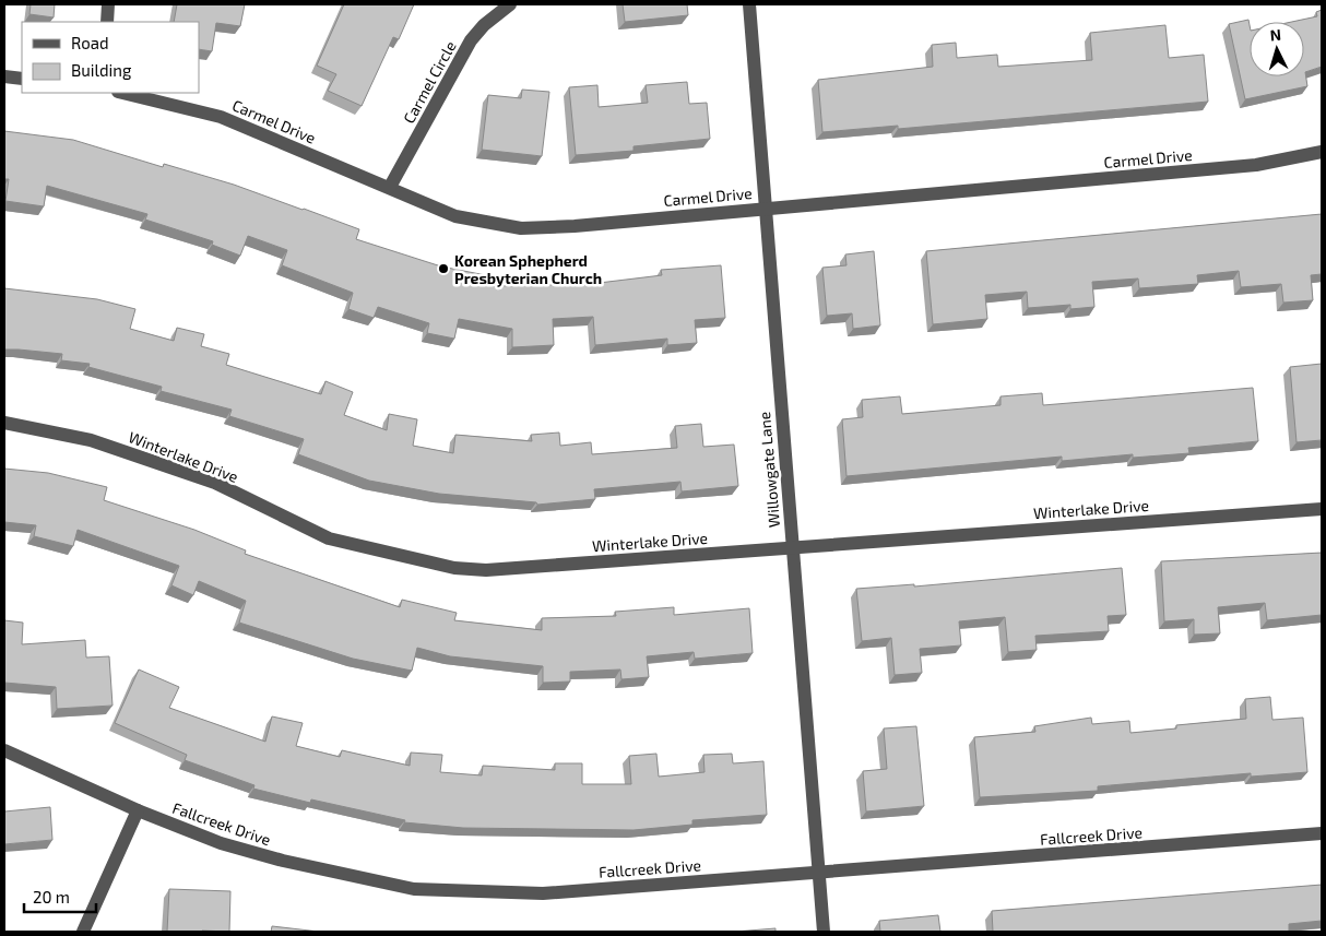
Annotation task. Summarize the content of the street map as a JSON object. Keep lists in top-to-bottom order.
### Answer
{
  "streets": {
    "street": [
      "Carmel Circle",
      "Carmel Drive",
      "Winterlake Drive",
      "Willowgate Lane",
      "Fallcreek Drive"
    ]
  },
  "crossings": [
    ["Carmel Circle", "Carmel Drive"],
    ["Carmel Drive", "Willowgate Lane"],
    ["Winterlake Drive", "Willowgate Lane"],
    ["Willowgate Lane", "Fallcreek Drive"]
  ],
  "places": ["Korean Sphepherd Presbyterian Church"],
  "legend": ["Road", "Building"],
  "scale_bar": "20 m",
  "north": "top"
}
